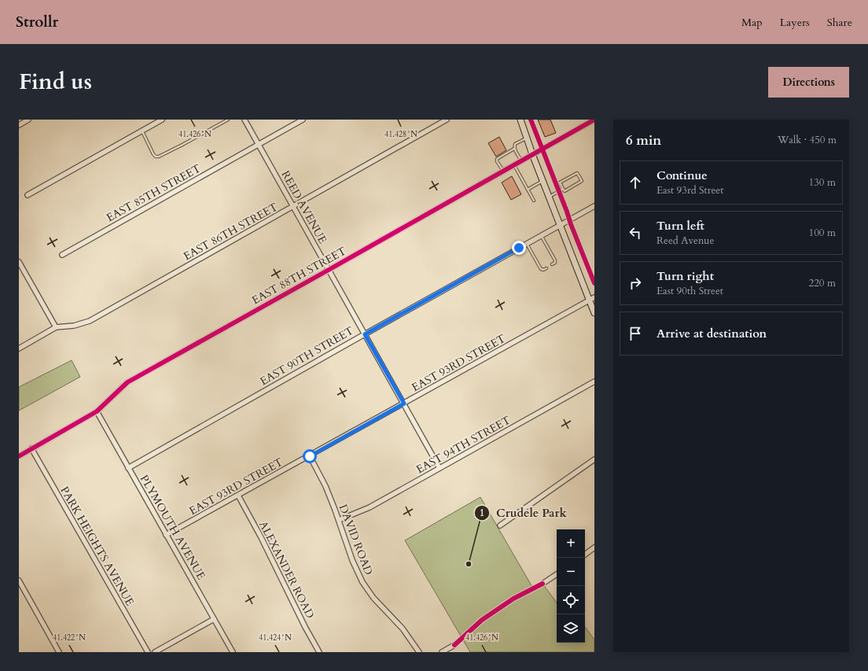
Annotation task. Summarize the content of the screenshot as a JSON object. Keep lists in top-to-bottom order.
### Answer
{
  "streets": {
    "street": [
      "EAST 85TH STREET",
      "REED AVENUE",
      "EAST 86TH STREET",
      "EAST 88TH STREET",
      "EAST 90TH STREET",
      "EAST 93RD STREET",
      "EAST 94TH STREET",
      "PLYMOUTH AVENUE",
      "DAVID ROAD",
      "PARK HEIGHTS AVENUE",
      "ALEXANDER ROAD"
    ]
  },
  "crossings": [
    ["EAST 85TH STREET", "REED AVENUE"],
    ["REED AVENUE", "EAST 86TH STREET"],
    ["REED AVENUE", "EAST 88TH STREET"],
    ["REED AVENUE", "EAST 90TH STREET"],
    ["REED AVENUE", "EAST 93RD STREET"],
    ["REED AVENUE", "EAST 94TH STREET"],
    ["EAST 88TH STREET", "PLYMOUTH AVENUE"],
    ["EAST 88TH STREET", "PARK HEIGHTS AVENUE"],
    ["EAST 90TH STREET", "PLYMOUTH AVENUE"],
    ["EAST 93RD STREET", "PLYMOUTH AVENUE"],
    ["EAST 93RD STREET", "DAVID ROAD"],
    ["EAST 93RD STREET", "ALEXANDER ROAD"],
    ["EAST 94TH STREET", "DAVID ROAD"]
  ],
  "places": ["Crudele Park"],
  "page": {
    "header": "Strollr",
    "nav": ["Map", "Layers", "Share"],
    "title": "Find us",
    "buttons": "Directions",
    "heading": ["6 min", "Walk · 450 m"],
    "list": [
      ["Continue", "East 93rd Street", "130 m"],
      ["Turn left", "Reed Avenue", "100 m"],
      ["Turn right", "East 90th Street", "220 m"],
      "Arrive at destination"
    ],
    "map_buttons": ["+", "−"]
  },
  "coordinates": [
    "41.426°N",
    "41.428°N",
    "41.422°N",
    "41.424°N"
  ]
}
